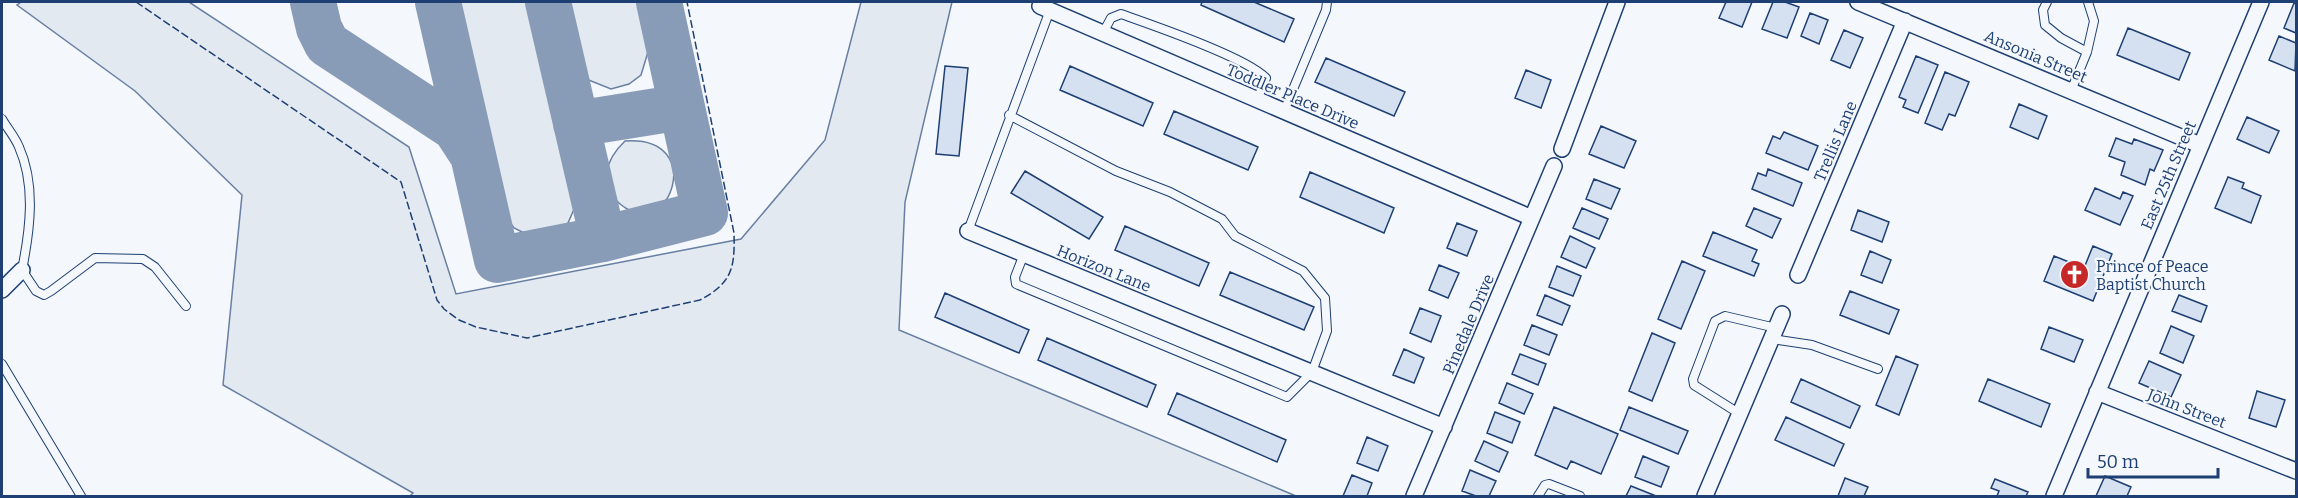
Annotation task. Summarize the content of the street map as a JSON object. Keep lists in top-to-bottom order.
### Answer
{
  "streets": {
    "street": [
      "Ansonia Street",
      "Toddler Place Drive",
      "Trellis Lane",
      "East 25th Street",
      "Horizon Lane",
      "Pinedale Drive",
      "John Street"
    ]
  },
  "crossings": [
    ["Ansonia Street", "Trellis Lane"],
    ["Ansonia Street", "East 25th Street"],
    ["Toddler Place Drive", "Horizon Lane"],
    ["Toddler Place Drive", "Pinedale Drive"],
    ["East 25th Street", "John Street"],
    ["Horizon Lane", "Pinedale Drive"]
  ],
  "places": {
    "church": ["Prince of Peace Baptist Church"]
  },
  "scale_bar": "50 m"
}
